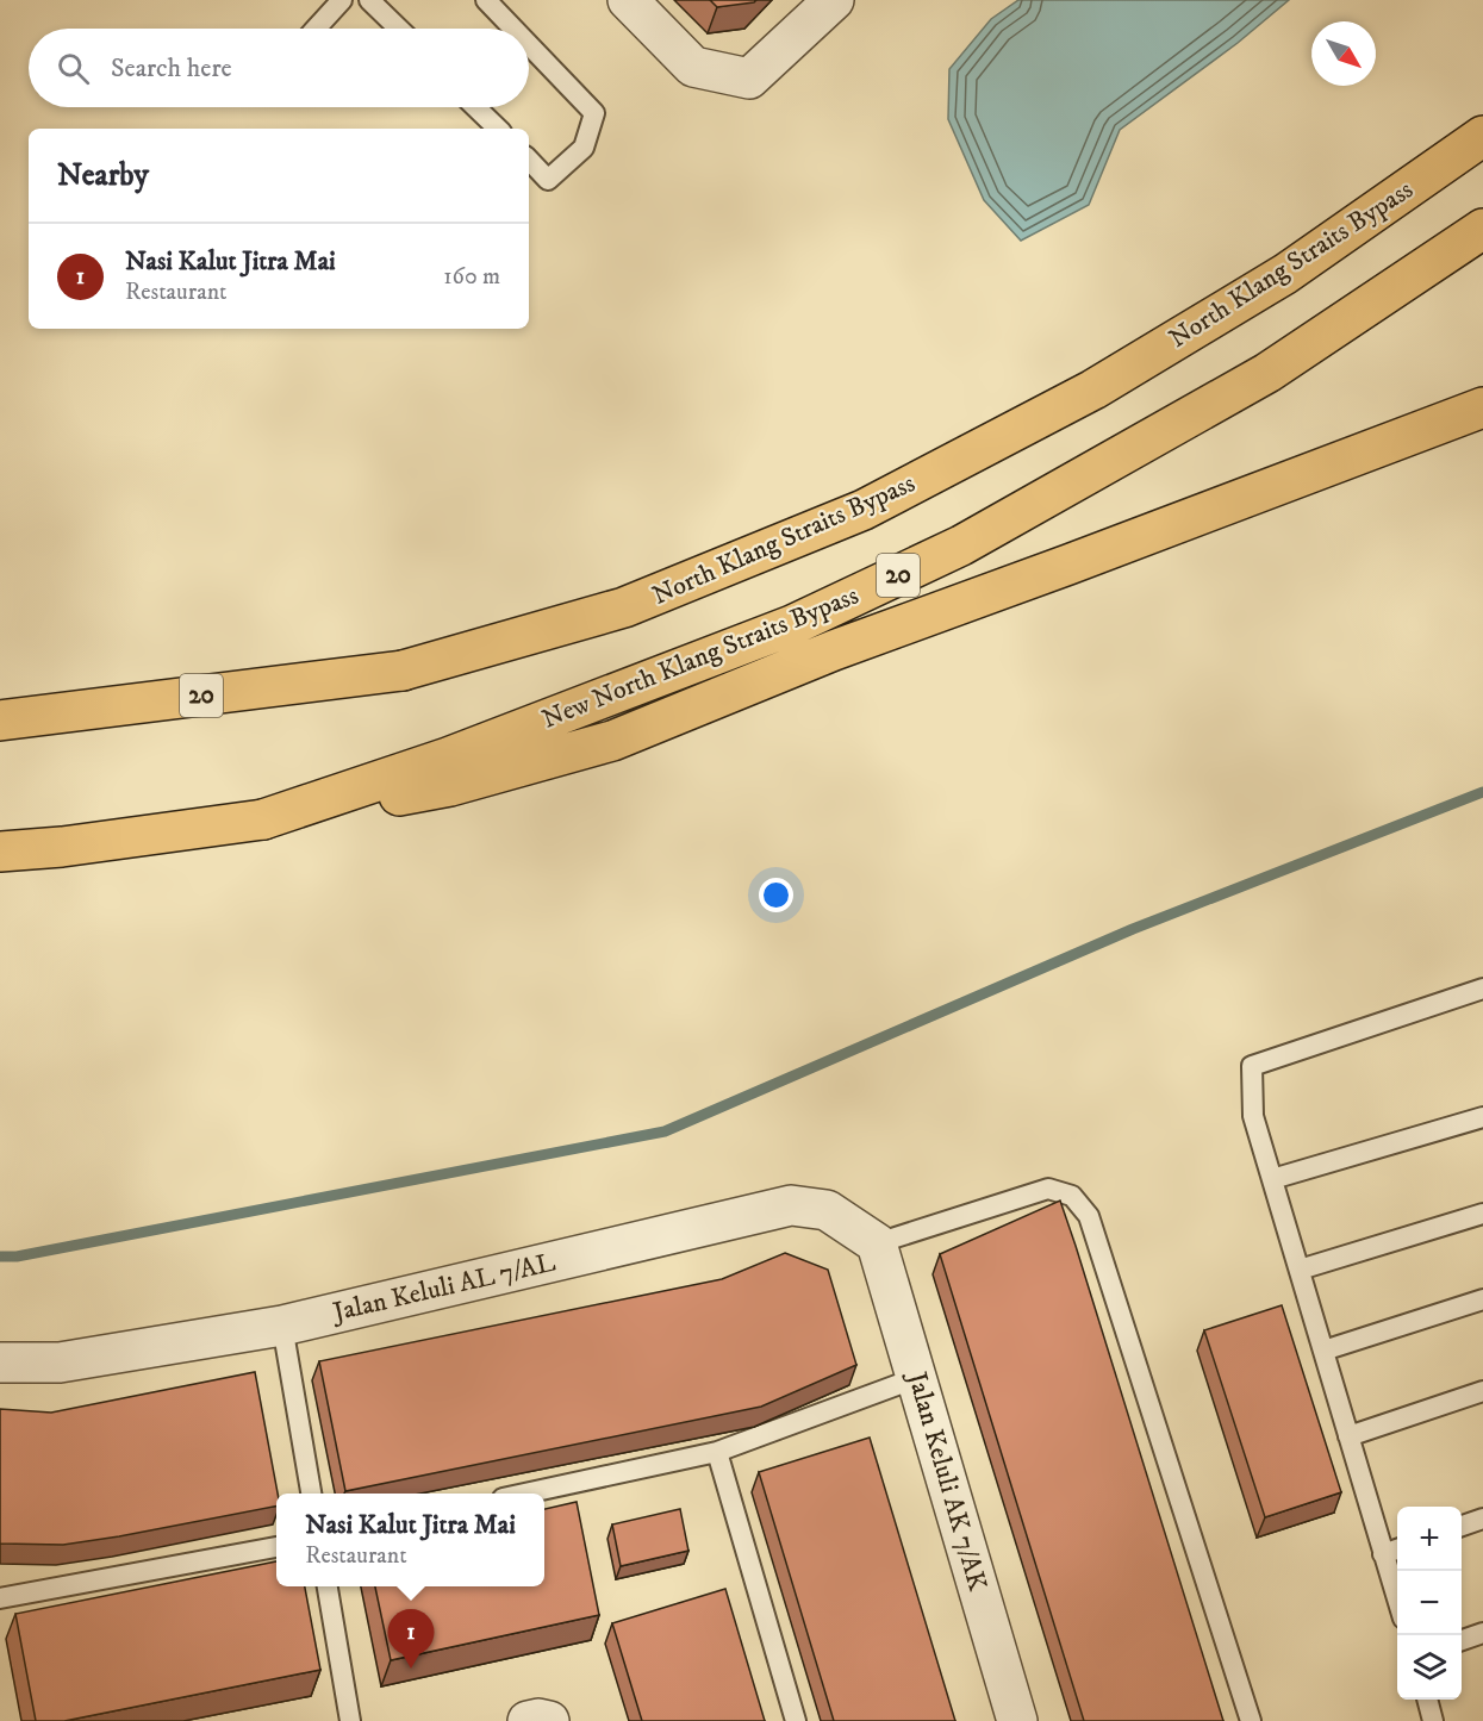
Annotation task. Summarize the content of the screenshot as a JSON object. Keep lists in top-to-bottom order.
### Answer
{
  "streets": {
    "highway": ["North Klang Straits Bypass", "20", "New North Klang Straits Bypass"],
    "street": ["Jalan Keluli AL 7/AL", "Jalan Keluli AK 7/AK"]
  },
  "crossings": [
    ["20", "New North Klang Straits Bypass"],
    ["Jalan Keluli AL 7/AL", "Jalan Keluli AK 7/AK"]
  ],
  "north": "bottom right",
  "page": {
    "search": "Search here",
    "heading": "Nearby",
    "list": [
      {
        "mark": "1",
        "name": "Nasi Kalut Jitra Mai",
        "note": "Restaurant",
        "value": "160 m"
      }
    ],
    "popup": ["Nasi Kalut Jitra Mai", "Restaurant"],
    "map_buttons": ["+", "−"],
    "pins": "1"
  }
}
